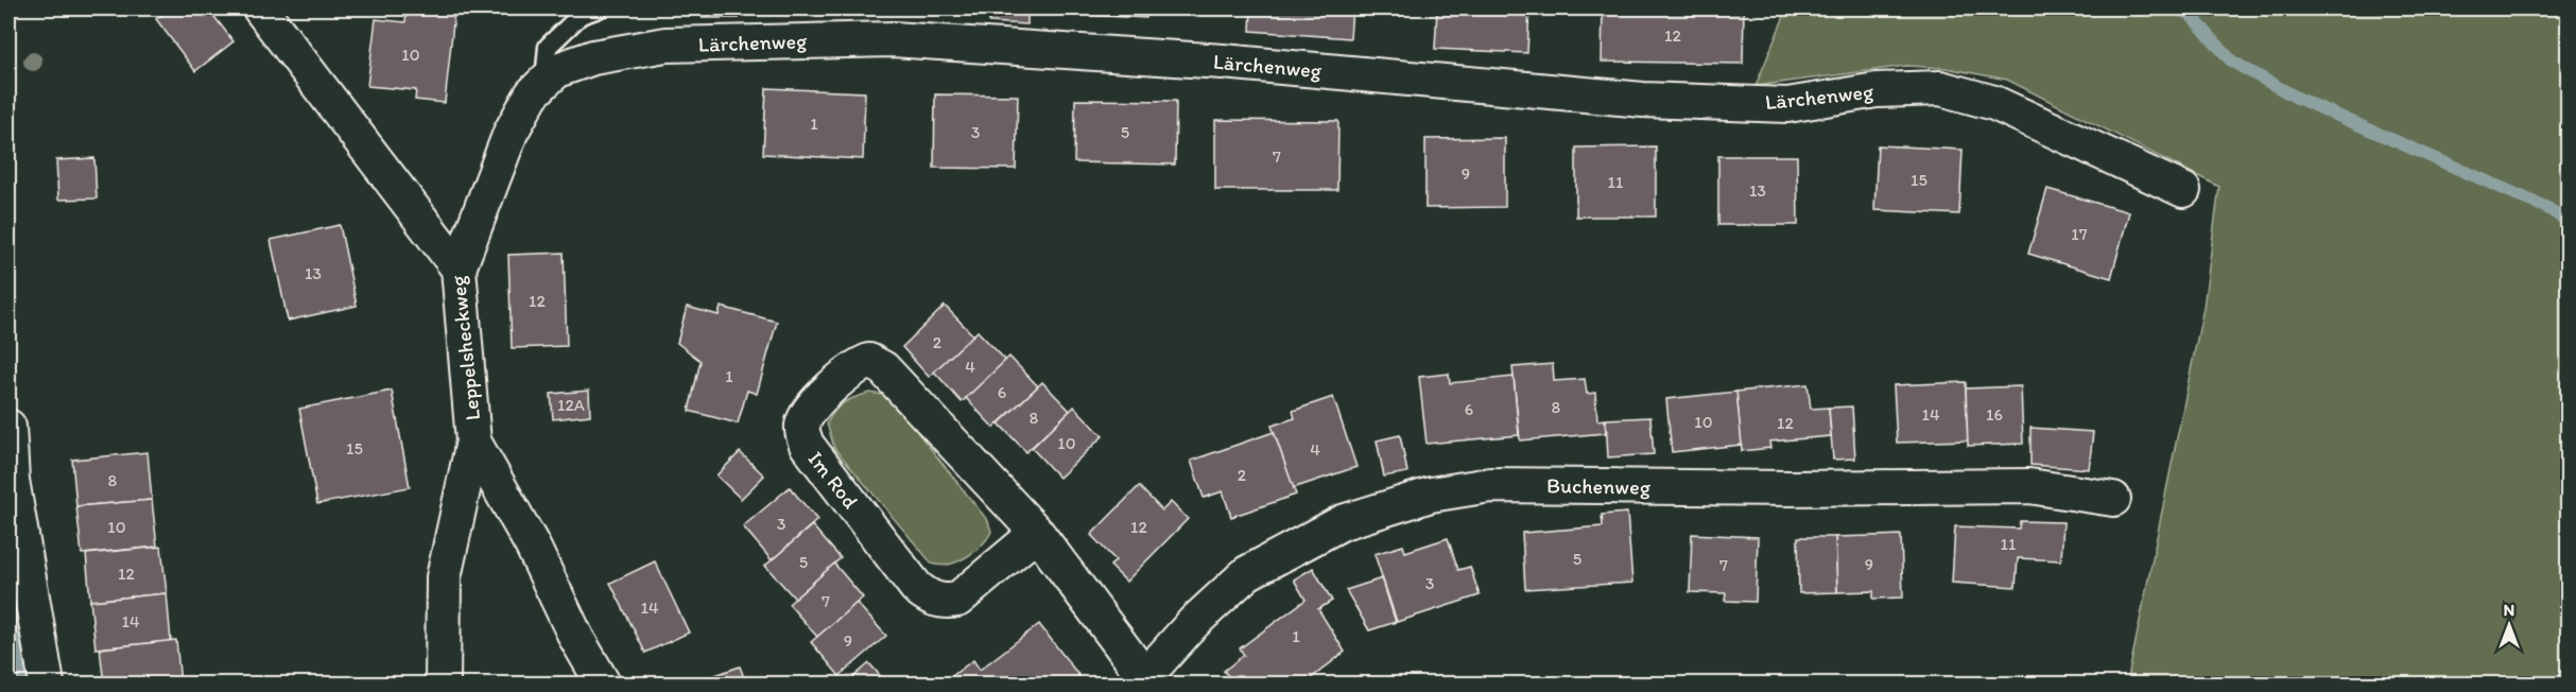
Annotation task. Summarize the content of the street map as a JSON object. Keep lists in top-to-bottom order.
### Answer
{
  "streets": {
    "street": [
      "Lärchenweg",
      "Leppelsheckweg",
      "Im Rod",
      "Buchenweg"
    ]
  },
  "crossings": [
    ["Lärchenweg", "Leppelsheckweg"],
    ["Im Rod", "Buchenweg"]
  ],
  "house_numbers": [
    "12",
    "10",
    "1",
    "3",
    "5",
    "7",
    "9",
    "15",
    "11",
    "13",
    "17",
    "13",
    "12",
    "2",
    "4",
    "1",
    "6",
    "12A",
    "8",
    "6",
    "14",
    "16",
    "8",
    "10",
    "12",
    "10",
    "15",
    "4",
    "2",
    "8",
    "3",
    "10",
    "12",
    "11",
    "5",
    "5",
    "9",
    "7",
    "12",
    "3",
    "7",
    "14",
    "14",
    "1",
    "9"
  ],
  "north": "top"
}
